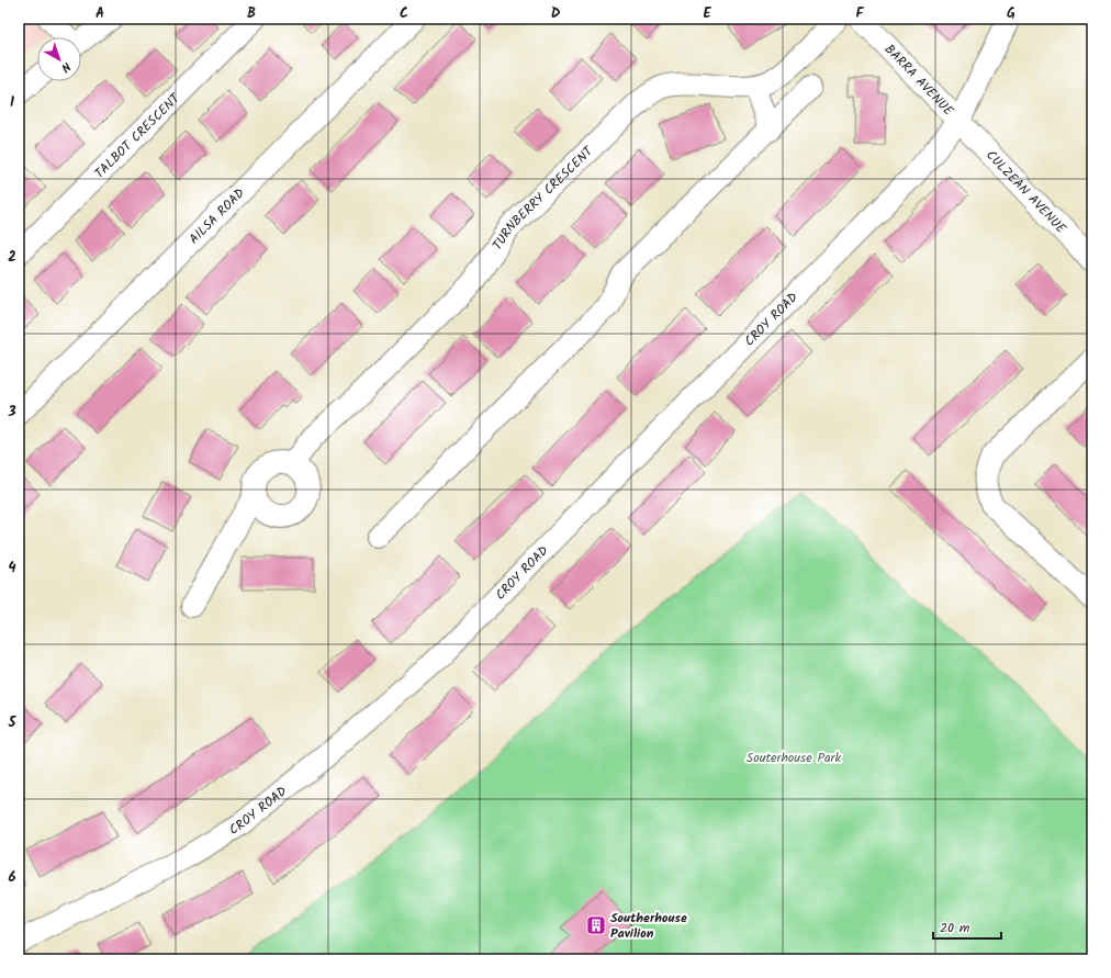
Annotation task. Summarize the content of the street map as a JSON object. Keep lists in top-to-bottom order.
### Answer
{
  "streets": {
    "street": [
      "BARRA AVENUE",
      "TALBOT CRESCENT",
      "CULZEAN AVENUE",
      "TURNBERRY CRESCENT",
      "AILSA ROAD",
      "CROY ROAD"
    ]
  },
  "crossings": [
    ["BARRA AVENUE", "CULZEAN AVENUE"],
    ["BARRA AVENUE", "CROY ROAD"],
    ["CULZEAN AVENUE", "CROY ROAD"]
  ],
  "parks": ["Souterhouse Park"],
  "places": {
    "building": ["Southerhouse Pavilion"]
  },
  "scale_bar": "20 m",
  "north": "bottom right",
  "grid": {
    "columns": [
      "A",
      "B",
      "C",
      "D",
      "E",
      "F",
      "G"
    ],
    "rows": [
      "1",
      "2",
      "3",
      "4",
      "5",
      "6"
    ]
  }
}
